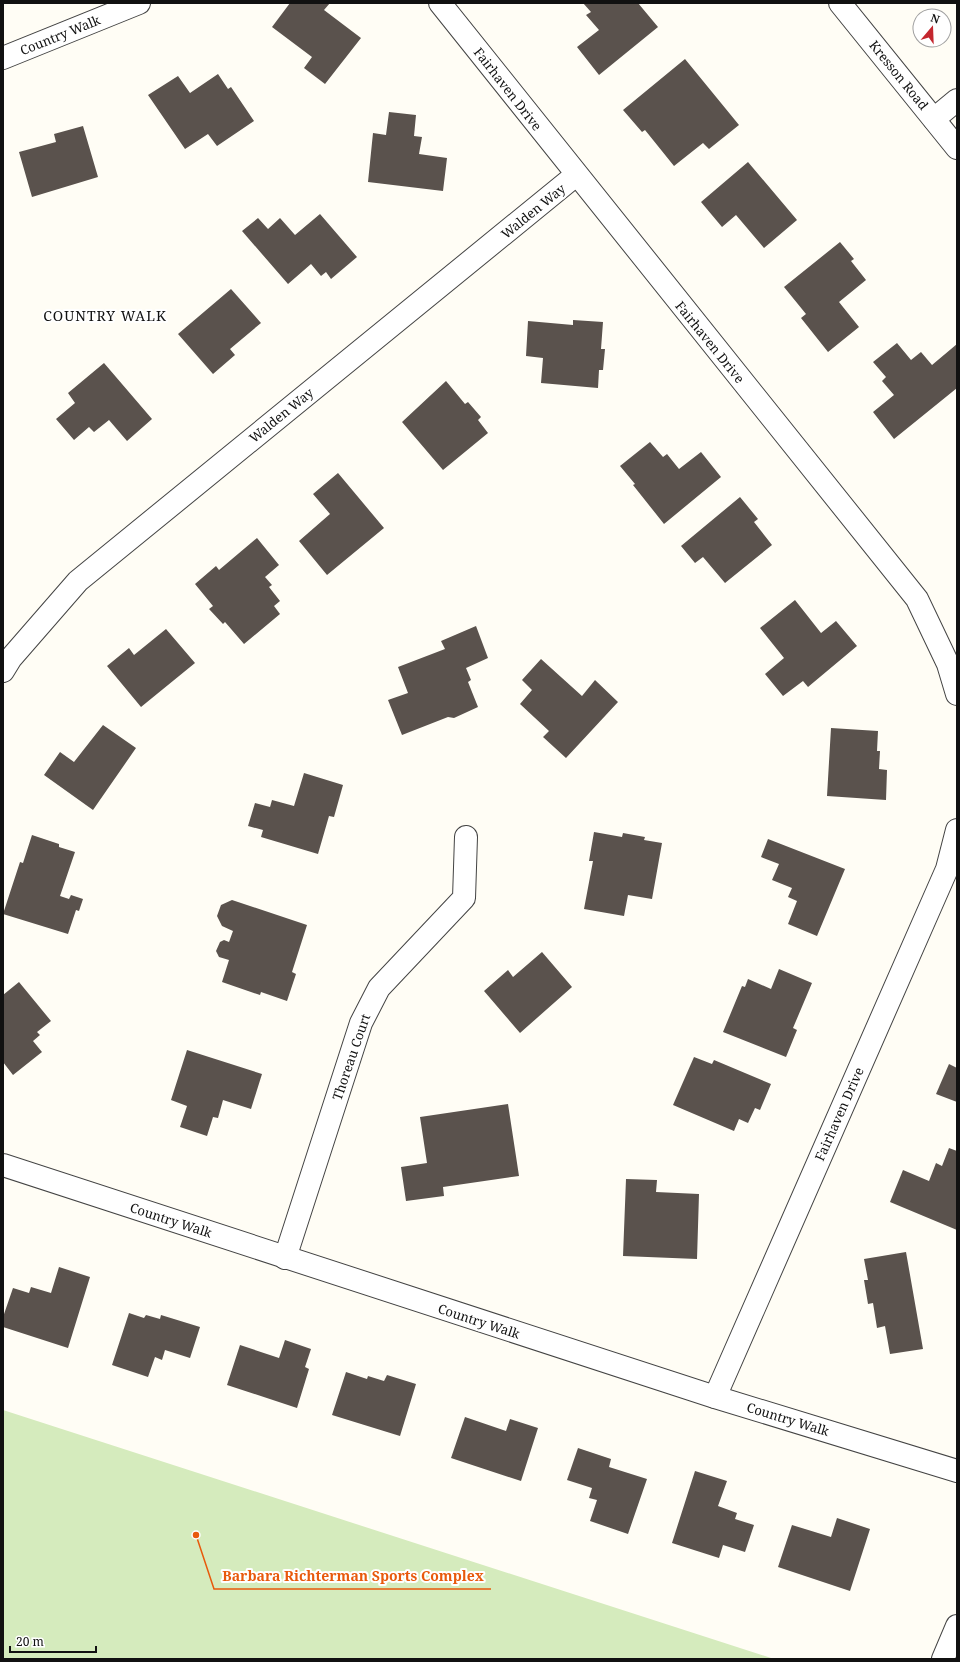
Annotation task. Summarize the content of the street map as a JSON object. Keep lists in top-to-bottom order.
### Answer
{
  "streets": {
    "street": [
      "Country Walk",
      "Kresson Road",
      "Fairhaven Drive",
      "Walden Way",
      "Thoreau Court"
    ]
  },
  "crossings": [
    ["Country Walk", "Fairhaven Drive"],
    ["Country Walk", "Thoreau Court"],
    ["Fairhaven Drive", "Walden Way"]
  ],
  "districts": ["COUNTRY WALK"],
  "places": ["Barbara Richterman Sports Complex"],
  "scale_bar": "20 m",
  "north": "top"
}
